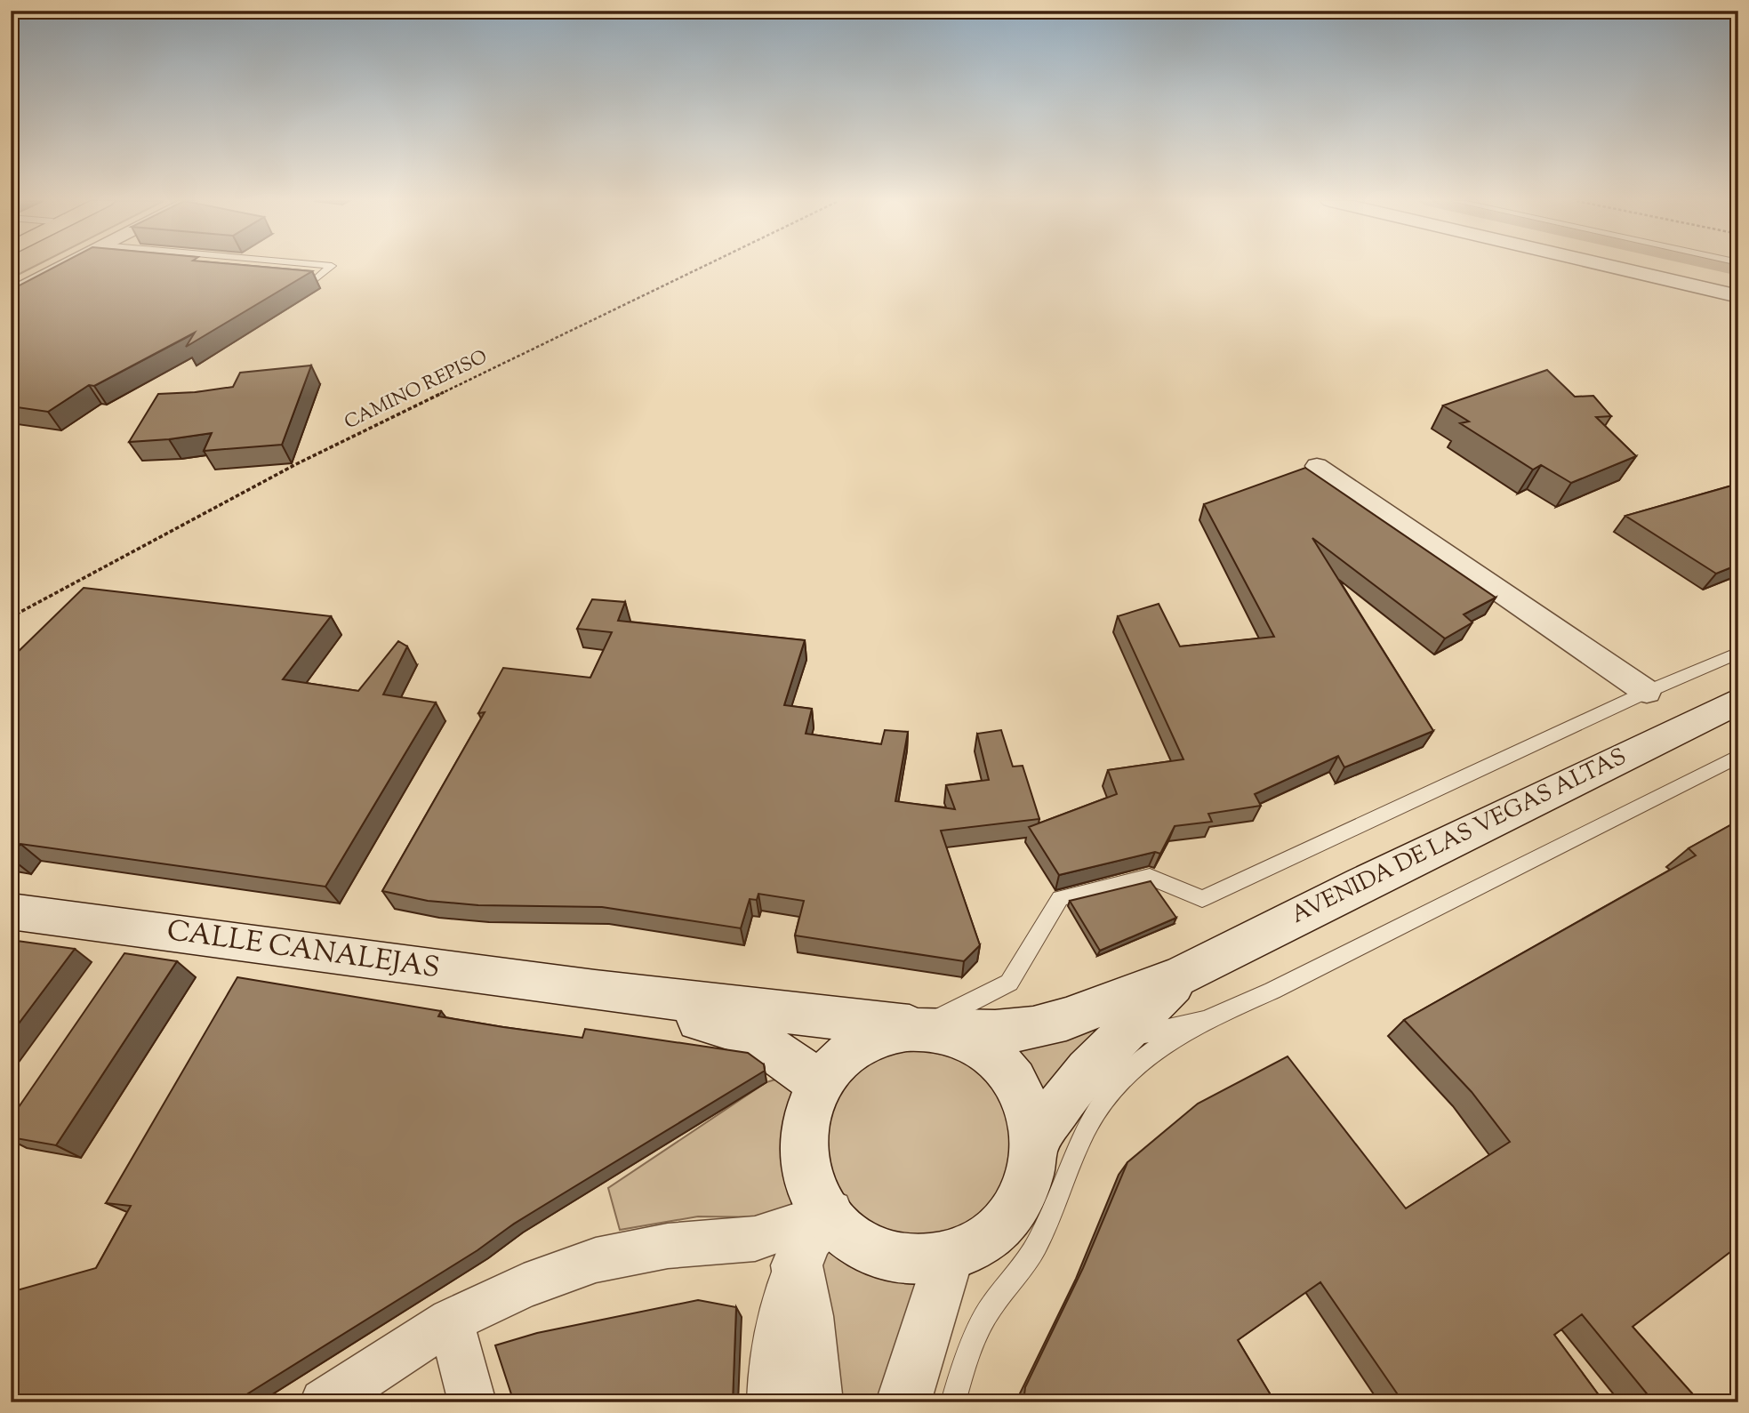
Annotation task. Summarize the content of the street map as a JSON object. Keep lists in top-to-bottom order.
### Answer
{
  "streets": {
    "main road": ["AVENIDA DE LAS VEGAS ALTAS", "CALLE CANALEJAS"],
    "path": ["CAMINO REPISO"]
  },
  "crossings": [
    ["AVENIDA DE LAS VEGAS ALTAS", "CALLE CANALEJAS"]
  ]
}
